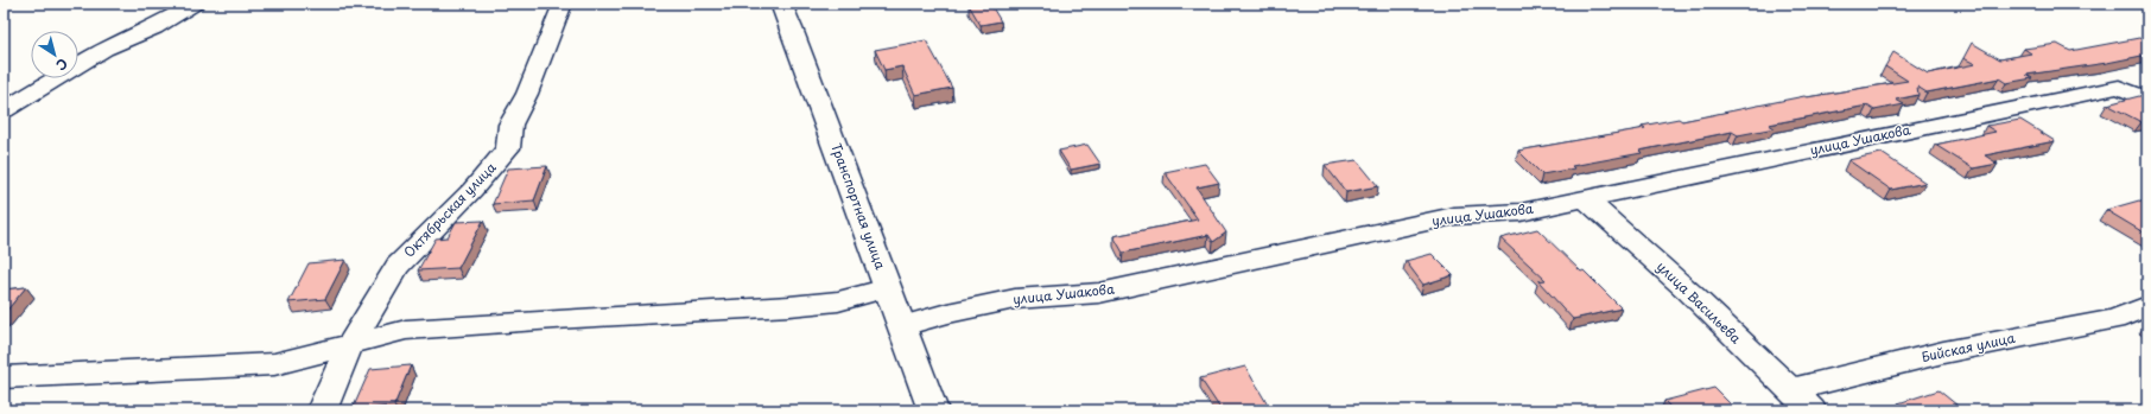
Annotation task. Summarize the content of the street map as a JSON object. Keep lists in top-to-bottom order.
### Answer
{
  "streets": {
    "main road": ["Транспортная улица"],
    "street": [
      "улица Ушакова",
      "Октябрьская улица",
      "улица Васильева",
      "Бийская улица"
    ]
  },
  "crossings": [
    ["улица Ушакова", "Транспортная улица"],
    ["улица Ушакова", "улица Васильева"],
    ["улица Васильева", "Бийская улица"]
  ],
  "north": "bottom right"
}
